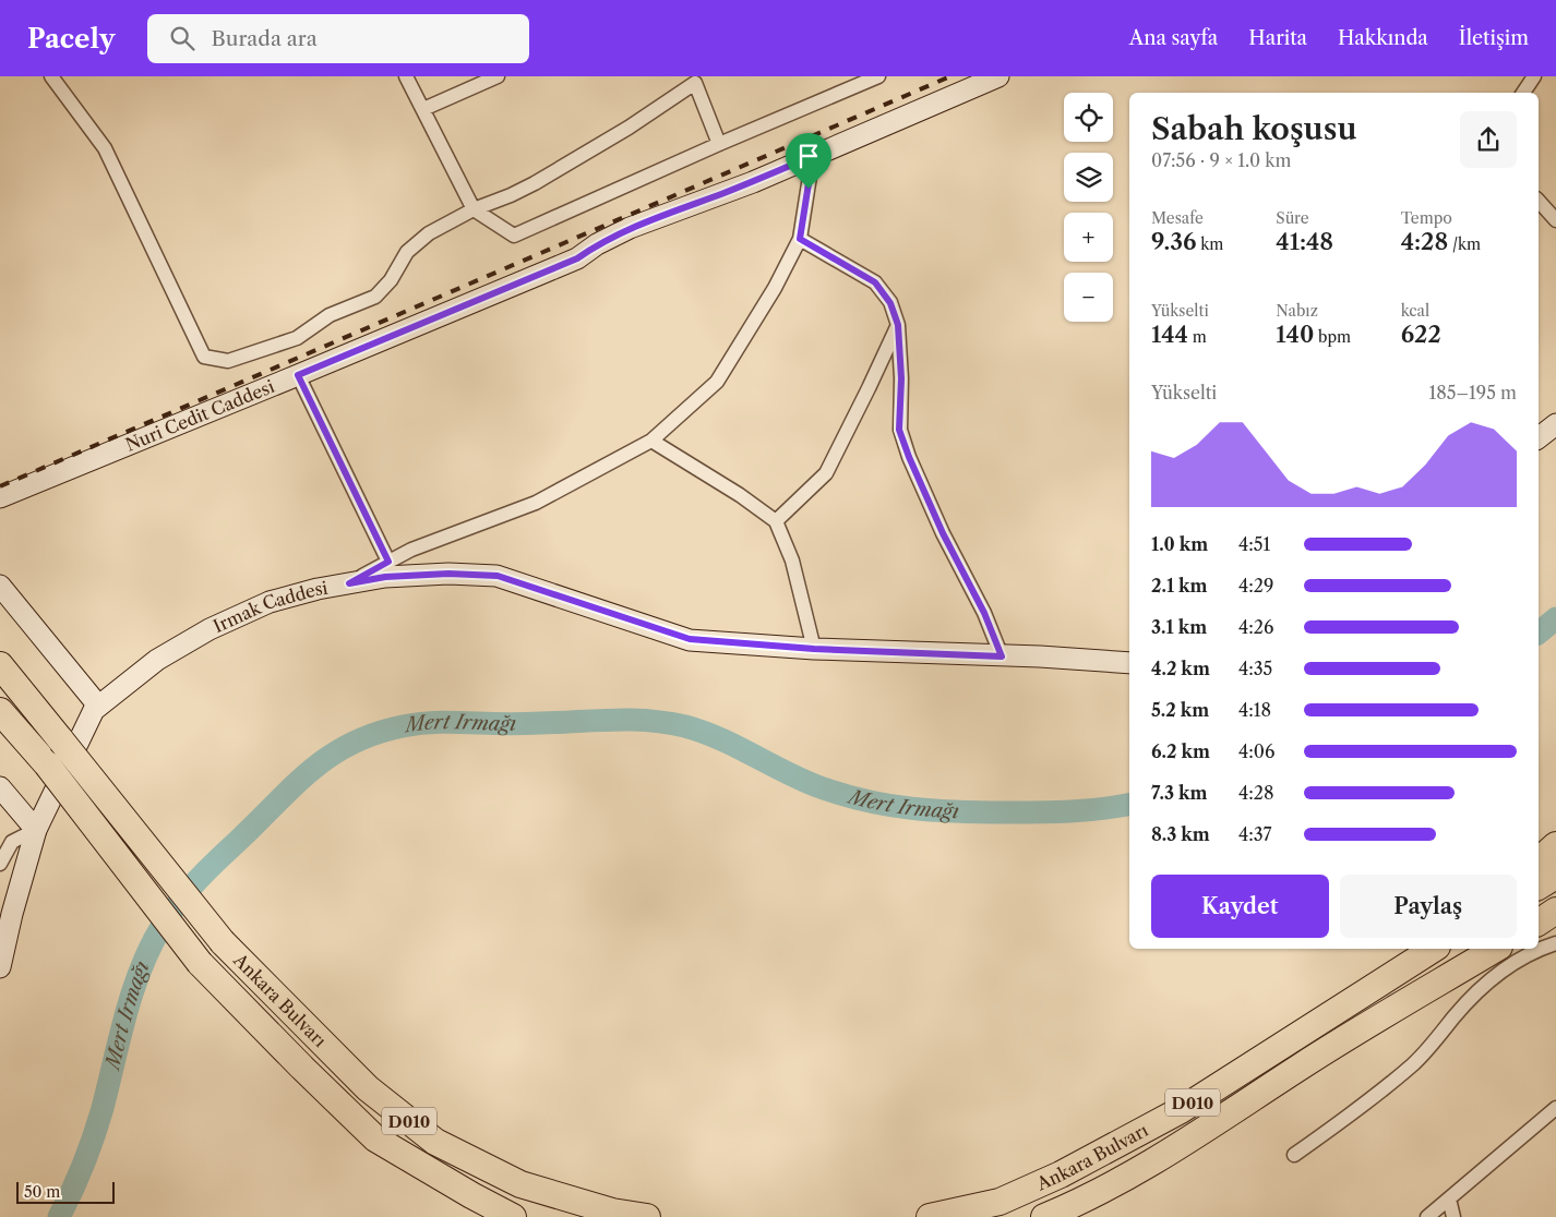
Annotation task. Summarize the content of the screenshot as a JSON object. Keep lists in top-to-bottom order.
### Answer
{
  "streets": {
    "highway": ["Ankara Bulvarı", "D010"],
    "street": ["Nuri Cedit Caddesi", "Irmak Caddesi"]
  },
  "water": ["Mert Irmağı"],
  "scale_bar": "50 m",
  "page": {
    "header": "Pacely",
    "search": "Burada ara",
    "nav": [
      "Ana sayfa",
      "Harita",
      "Hakkında",
      "İletişim"
    ],
    "map_buttons": ["+", "−"],
    "heading": ["Sabah koşusu", "07:56 · 9 × 1.0 km"],
    "stats": [
      ["Mesafe", "9.36 km"],
      ["Süre", "41:48"],
      ["Tempo", "4:28 /km"],
      ["Yükselti", "144 m"],
      ["Nabız", "140 bpm"],
      ["kcal", "622"]
    ],
    "chart": ["Yükselti", "185–195 m"],
    "list": [
      {
        "name": "1.0 km",
        "note": "4:51"
      },
      {
        "name": "2.1 km",
        "note": "4:29"
      },
      {
        "name": "3.1 km",
        "note": "4:26"
      },
      {
        "name": "4.2 km",
        "note": "4:35"
      },
      {
        "name": "5.2 km",
        "note": "4:18"
      },
      {
        "name": "6.2 km",
        "note": "4:06"
      },
      {
        "name": "7.3 km",
        "note": "4:28"
      },
      {
        "name": "8.3 km",
        "note": "4:37"
      }
    ],
    "buttons": ["Kaydet", "Paylaş"],
    "scale": "50 m"
  }
}
